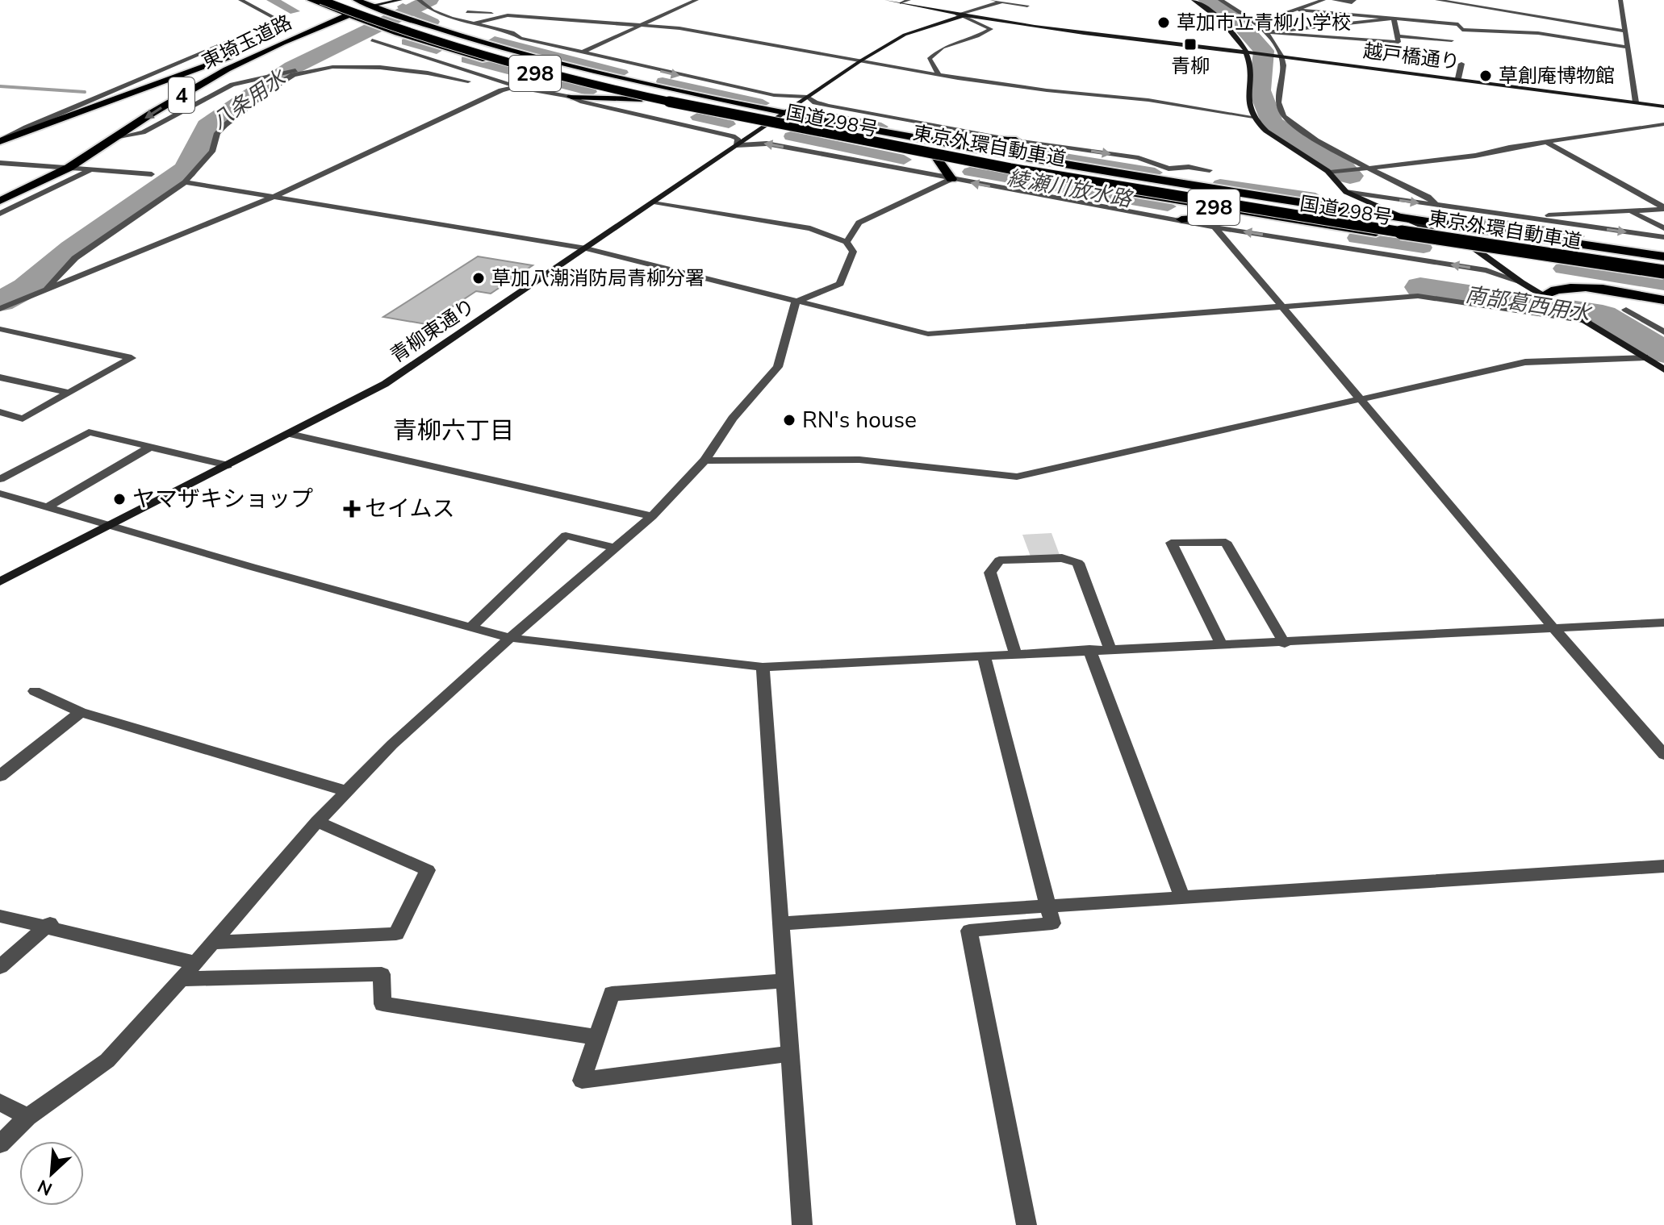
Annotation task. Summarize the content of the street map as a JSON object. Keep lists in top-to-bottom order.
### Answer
{
  "streets": {
    "highway": [
      "東埼玉道路",
      "298",
      "4",
      "国道298号",
      "東京外環自動車道"
    ],
    "street": ["越戸橋通り", "青柳東通り"]
  },
  "crossings": [
    ["東埼玉道路", "国道298号"],
    ["越戸橋通り", "青柳東通り"],
    ["国道298号", "青柳東通り"]
  ],
  "districts": ["青柳六丁目"],
  "water": ["八条用水", "綾瀬川放水路", "南部葛西用水"],
  "places": {
    "other": [
      "草加市立青柳小学校",
      "草創庵博物館",
      "草加八潮消防局青柳分署",
      "RN's house",
      "ヤマザキショップ"
    ],
    "transit": ["青柳"],
    "health": ["セイムス"]
  },
  "north": "bottom left"
}
